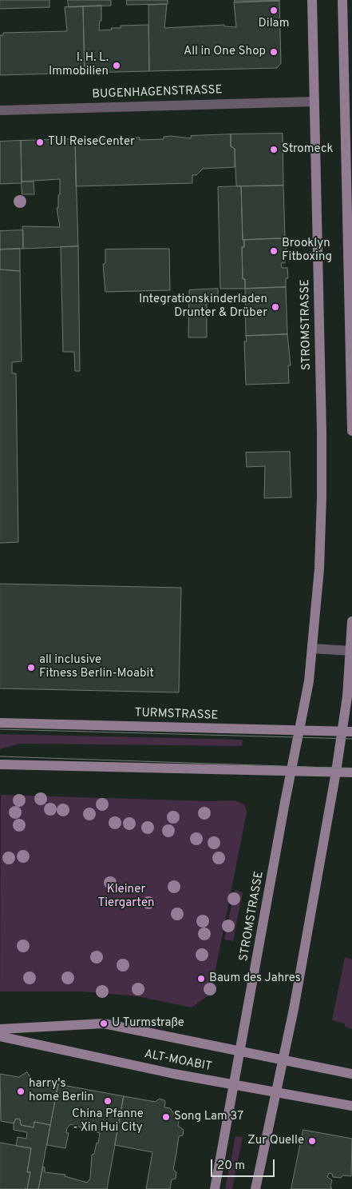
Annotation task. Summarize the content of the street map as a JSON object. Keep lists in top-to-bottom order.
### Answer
{
  "streets": {
    "main road": ["STROMSTRASSE", "TURMSTRASSE", "ALT-MOABIT"],
    "street": ["BUGENHAGENSTRASSE"]
  },
  "crossings": [
    ["BUGENHAGENSTRASSE", "STROMSTRASSE"],
    ["STROMSTRASSE", "TURMSTRASSE"],
    ["STROMSTRASSE", "ALT-MOABIT"]
  ],
  "parks": ["Kleiner Tiergarten"],
  "places": [
    "Dilam",
    "All in One Shop",
    "I. H. L. Immobilien",
    "TUI ReiseCenter",
    "Stromeck",
    "Brooklyn Fitboxing",
    "Integrationskinderladen Drunter & Drüber",
    "all inclusive Fitness Berlin-Moabit",
    "Baum des Jahres",
    "U Turmstraße",
    "harry's home Berlin",
    "China Pfanne - Xin Hui City",
    "Song Lam 37",
    "Zur Quelle"
  ],
  "scale_bar": "20 m"
}
